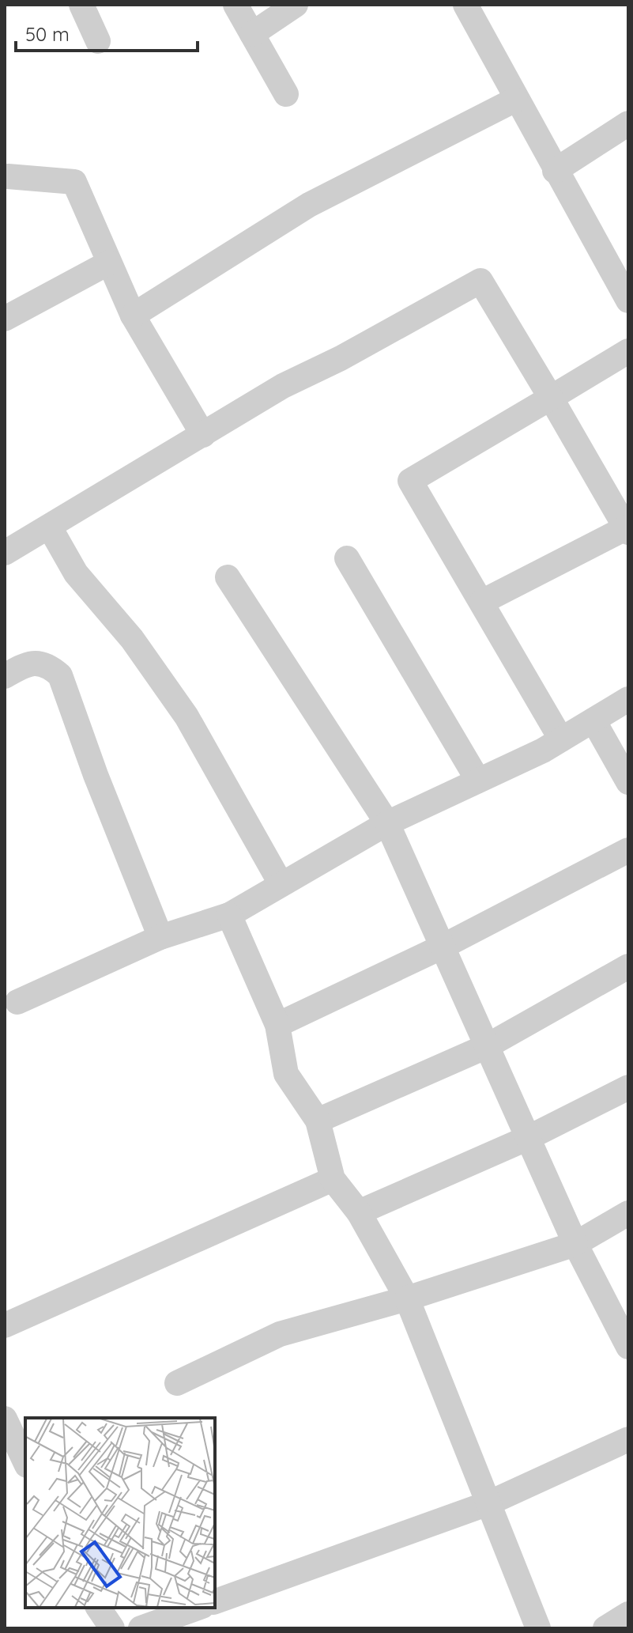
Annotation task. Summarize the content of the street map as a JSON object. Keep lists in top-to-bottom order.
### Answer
{
  "scale_bar": "50 m"
}
